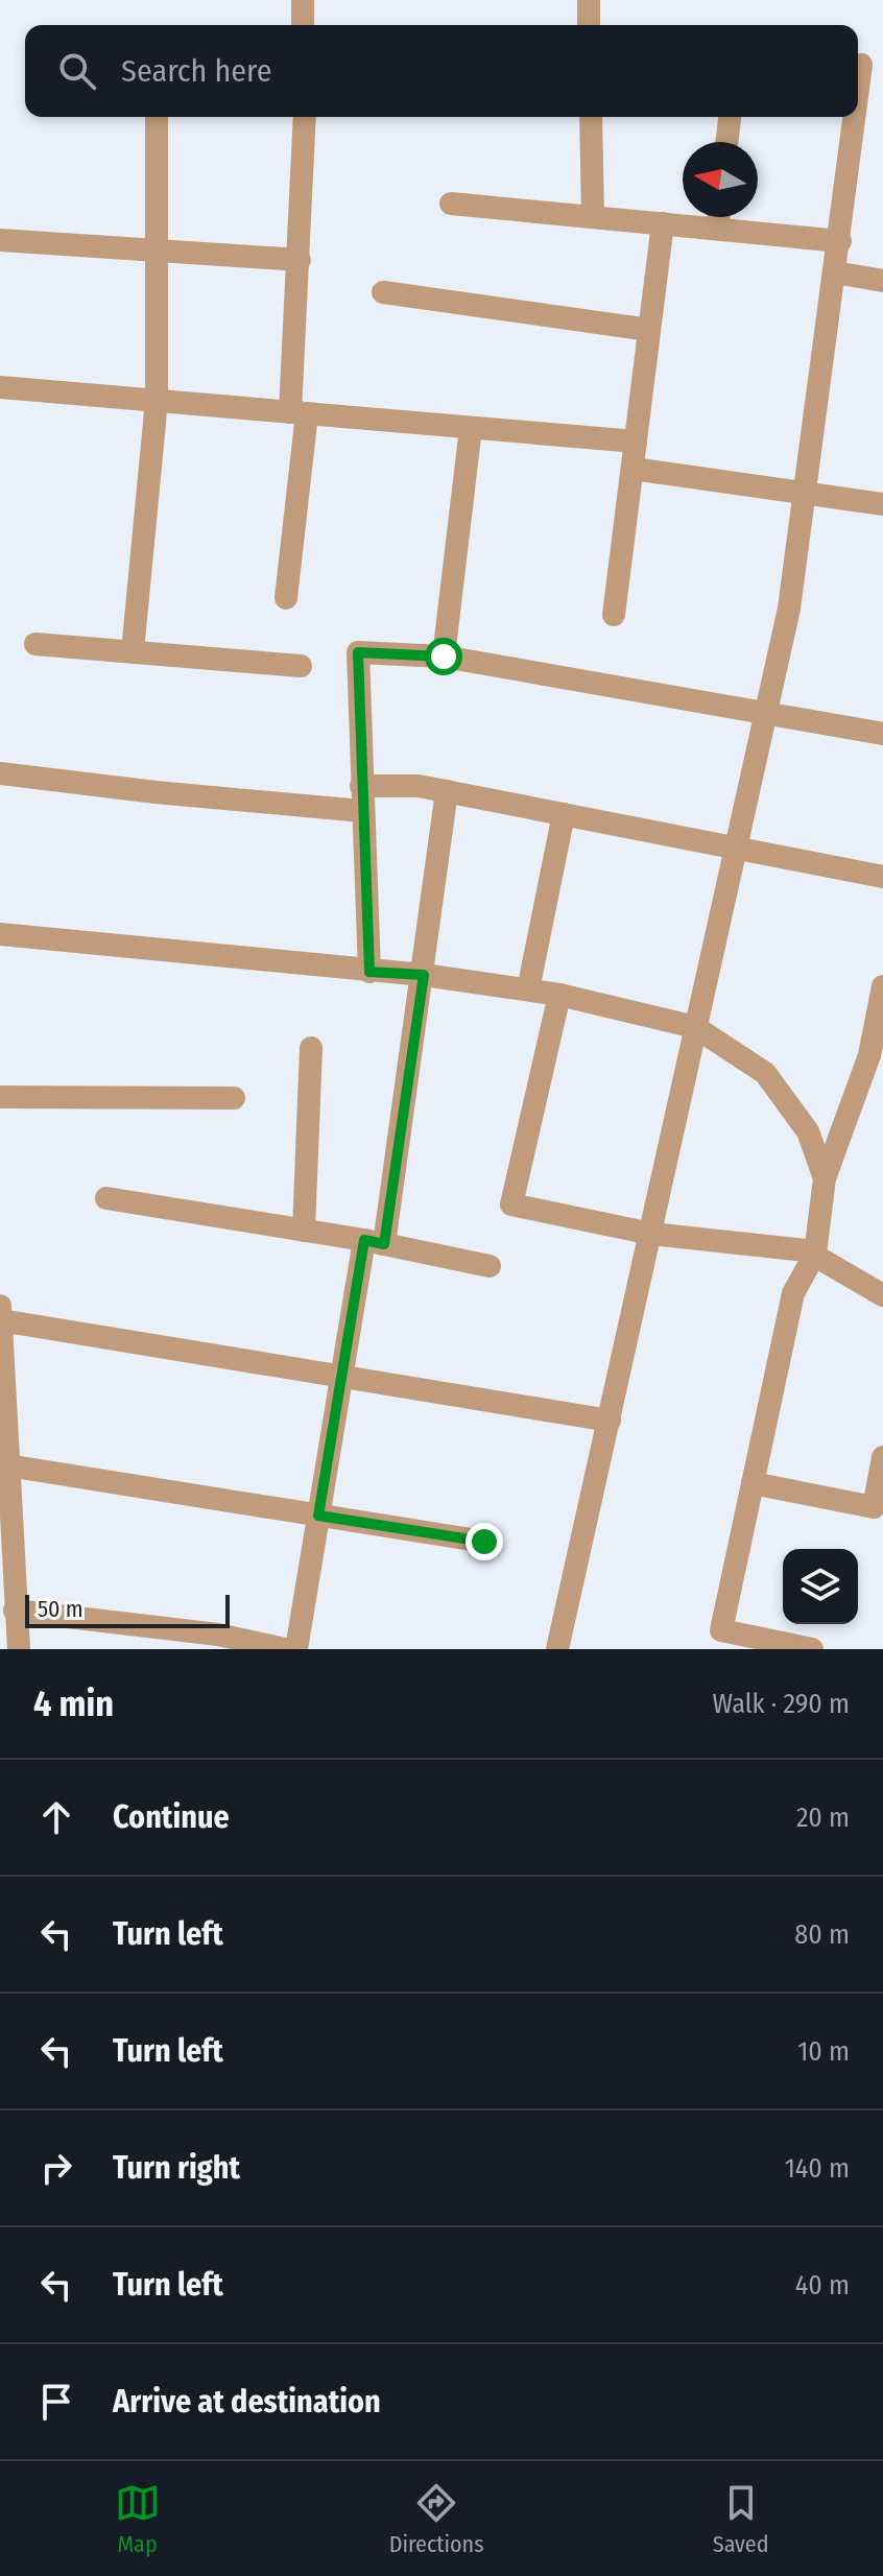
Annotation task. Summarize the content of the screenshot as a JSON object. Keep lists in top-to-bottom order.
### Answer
{
  "scale_bar": "50 m",
  "north": "left",
  "page": {
    "search": "Search here",
    "scale": "50 m",
    "heading": ["4 min", "Walk · 290 m"],
    "list": [
      ["Continue", "20 m"],
      ["Turn left", "80 m"],
      ["Turn left", "10 m"],
      ["Turn right", "140 m"],
      ["Turn left", "40 m"],
      "Arrive at destination"
    ],
    "nav": ["Map", "Directions", "Saved"]
  }
}
